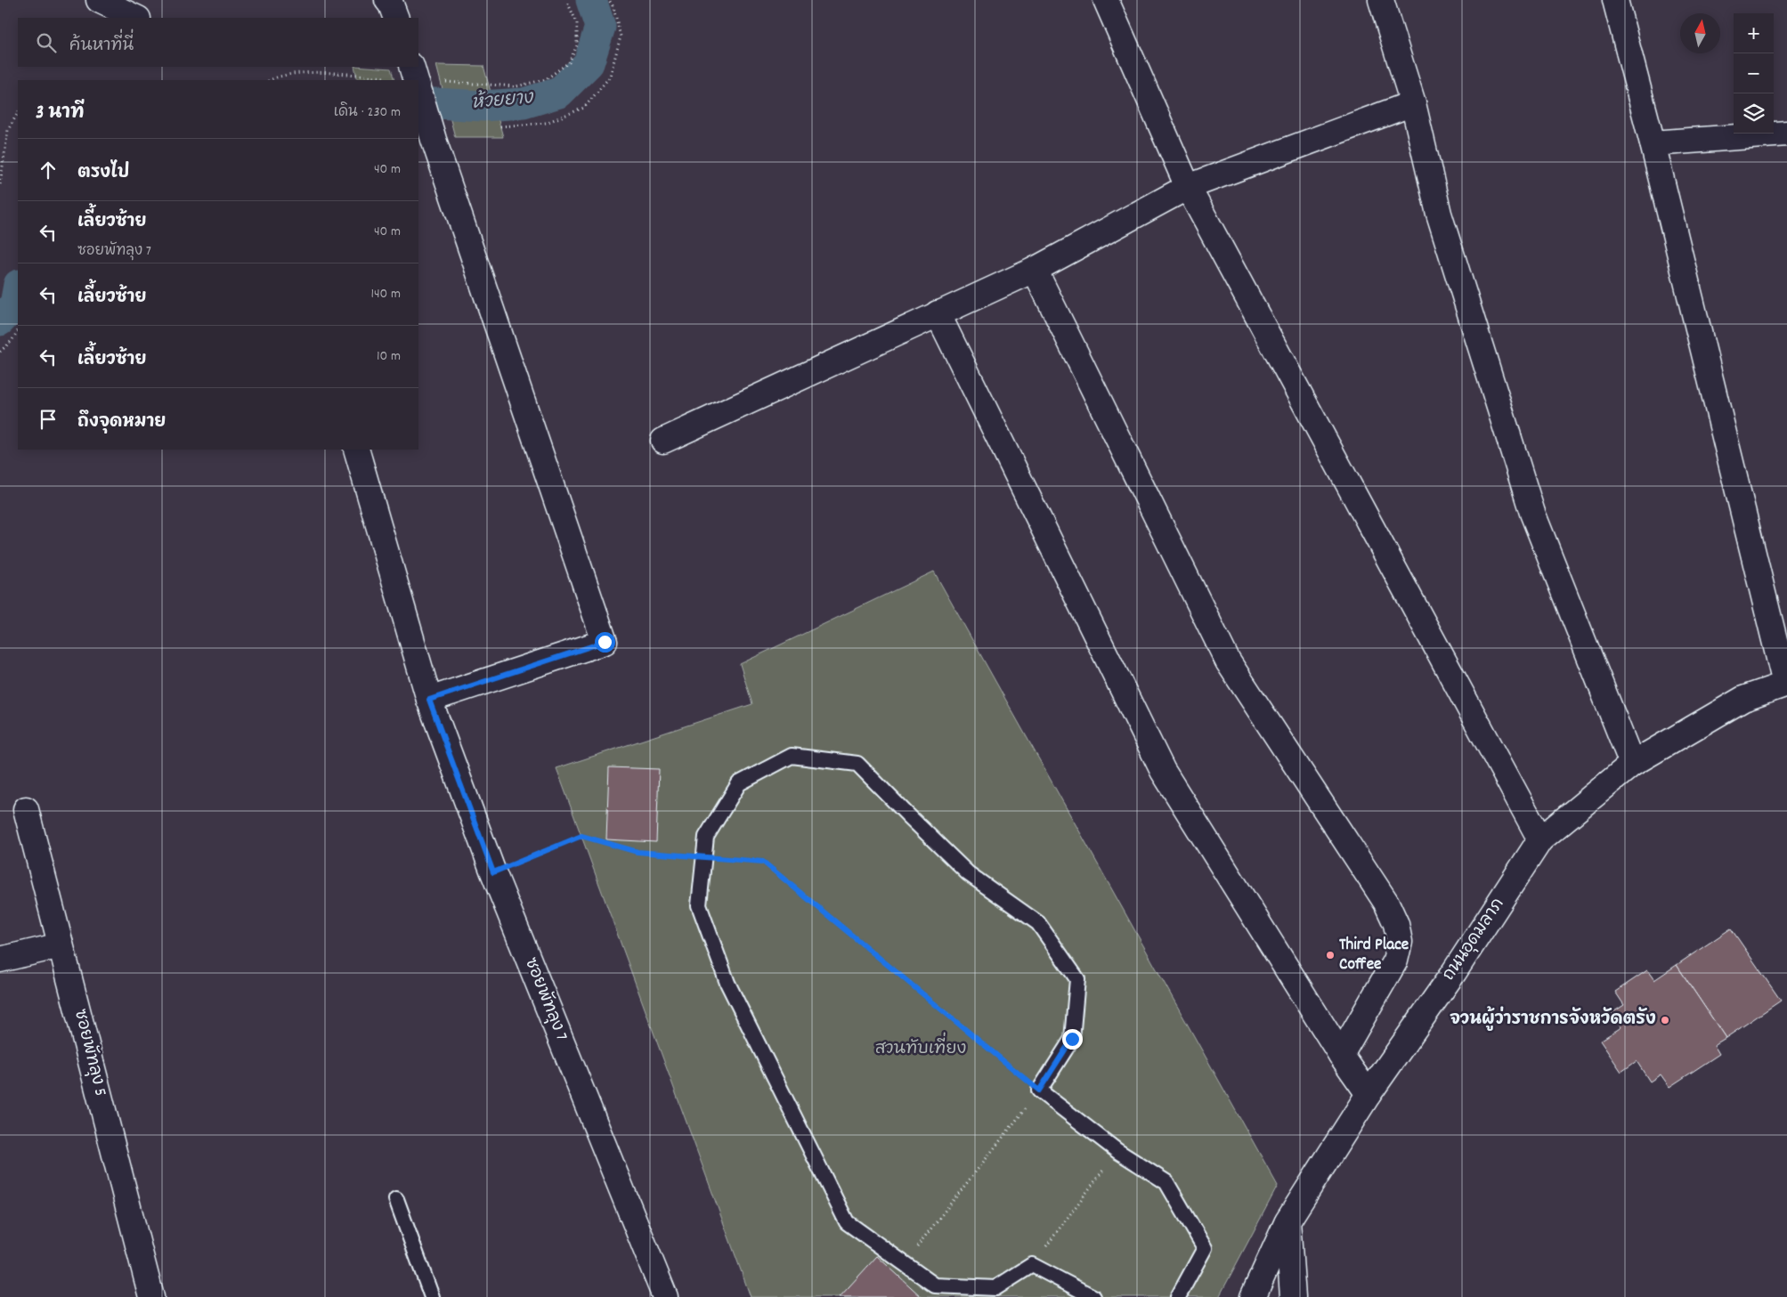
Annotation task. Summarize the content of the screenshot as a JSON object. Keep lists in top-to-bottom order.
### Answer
{
  "streets": {
    "street": ["ถนนอุดมลาภ", "ซอยพัทลุง 7", "ซอยพัทลุง 5"]
  },
  "water": ["ห้วยยาง"],
  "parks": ["สวนทับเที่ยง"],
  "places": ["Third Place Coffee", "จวนผู้ว่าราชการจังหวัดตรัง"],
  "north": "top",
  "page": {
    "map_buttons": ["+", "−"],
    "search": "ค้นหาที่นี่",
    "heading": ["3 นาที", "เดิน · 230 m"],
    "list": [
      ["ตรงไป", "40 m"],
      ["เลี้ยวซ้าย", "ซอยพัทลุง 7", "40 m"],
      ["เลี้ยวซ้าย", "140 m"],
      ["เลี้ยวซ้าย", "10 m"],
      "ถึงจุดหมาย"
    ]
  }
}
